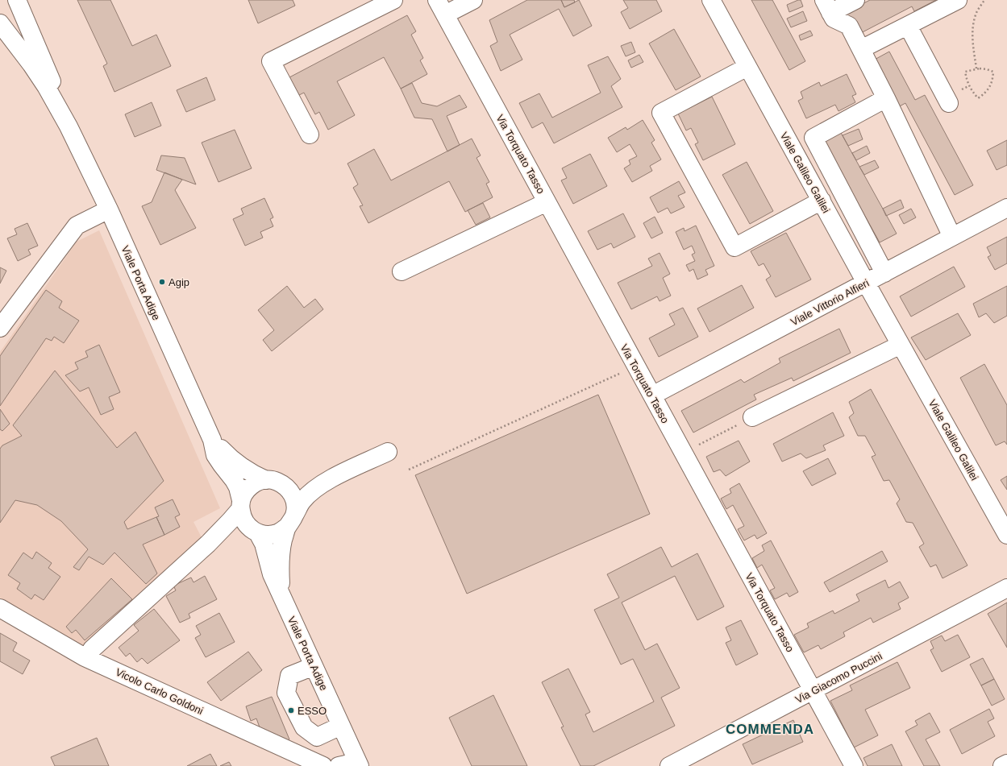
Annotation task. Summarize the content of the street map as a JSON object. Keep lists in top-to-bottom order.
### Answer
{
  "streets": {
    "street": [
      "Via Torquato Tasso",
      "Viale Galileo Galilei",
      "Viale Porta Adige",
      "Viale Vittorio Alfieri",
      "Via Giacomo Puccini",
      "Vicolo Carlo Goldoni"
    ]
  },
  "crossings": [
    ["Via Torquato Tasso", "Viale Vittorio Alfieri"],
    ["Via Torquato Tasso", "Via Giacomo Puccini"],
    ["Viale Galileo Galilei", "Viale Vittorio Alfieri"]
  ],
  "districts": ["COMMENDA"],
  "places": ["Agip", "ESSO"]
}
